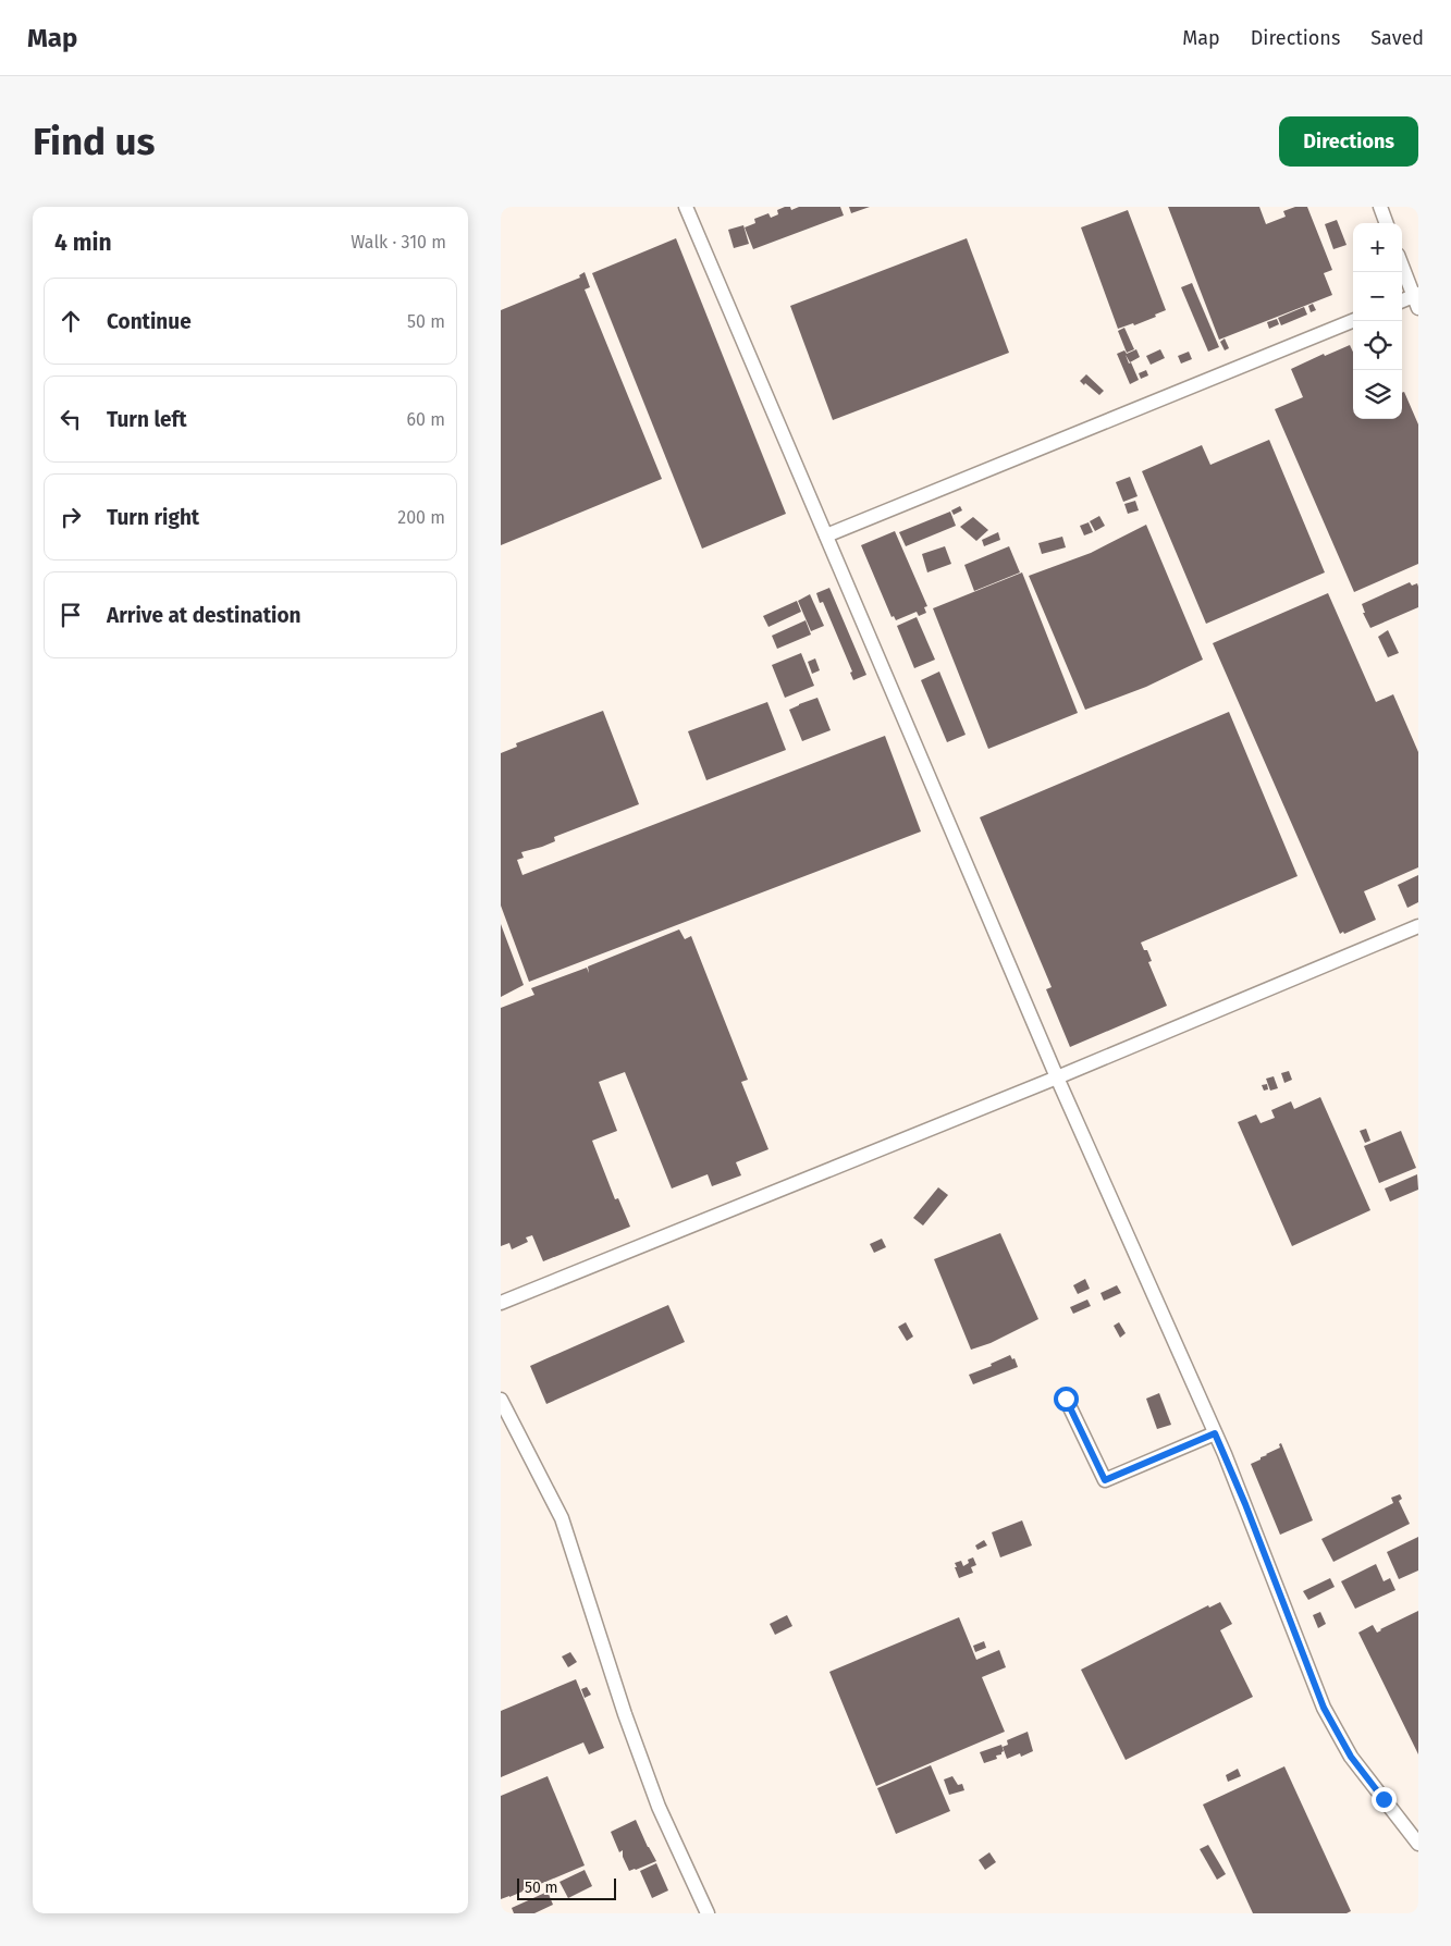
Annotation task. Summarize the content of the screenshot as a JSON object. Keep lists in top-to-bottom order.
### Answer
{
  "scale_bar": "50 m",
  "page": {
    "header": "Map",
    "nav": ["Map", "Directions", "Saved"],
    "buttons": "Directions",
    "title": "Find us",
    "heading": ["4 min", "Walk · 310 m"],
    "map_buttons": ["+", "−"],
    "list": [
      ["Continue", "50 m"],
      ["Turn left", "60 m"],
      ["Turn right", "200 m"],
      "Arrive at destination"
    ],
    "scale": "50 m"
  }
}
